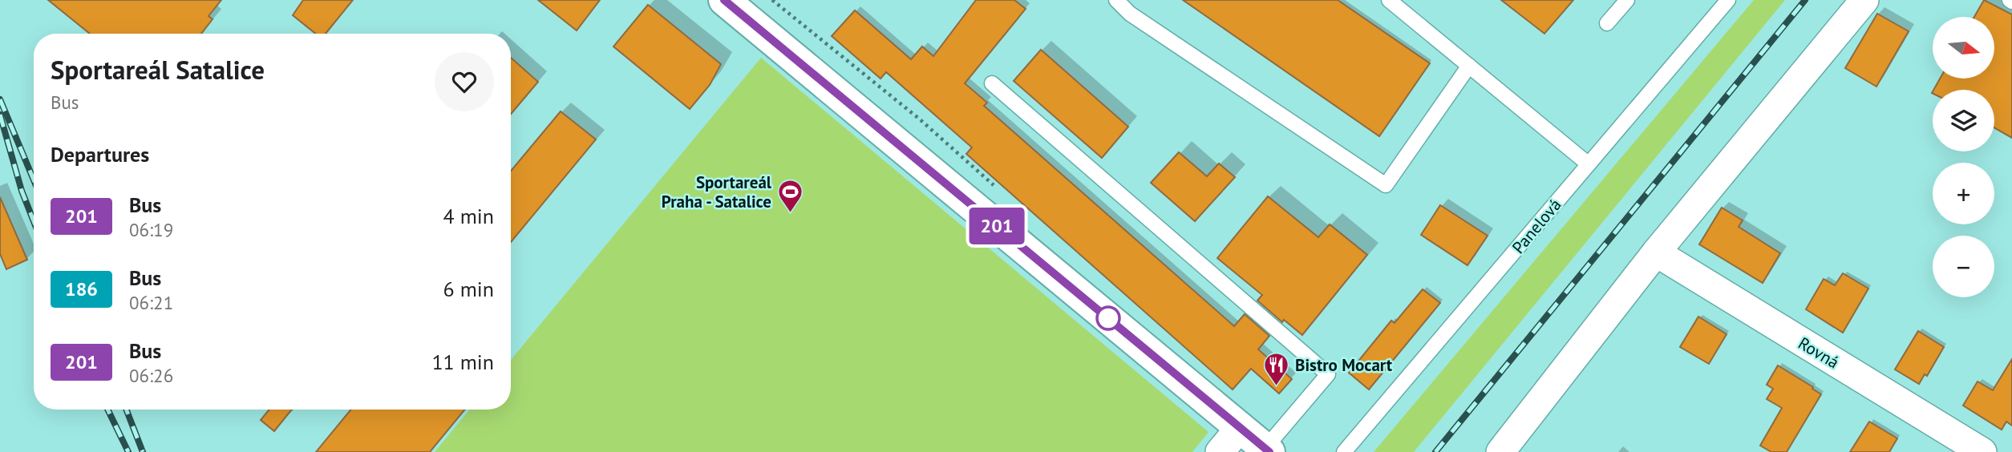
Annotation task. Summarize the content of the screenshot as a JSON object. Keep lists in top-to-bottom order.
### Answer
{
  "streets": {
    "street": ["Rovná"],
    "lane": ["Panelová"]
  },
  "places": {
    "sports": ["Sportareál Praha - Satalice"],
    "restaurant": ["Bistro Mocart"]
  },
  "lines": ["bus line 201"],
  "north": "right",
  "page": {
    "on_map": "201",
    "map_buttons": ["+", "−"],
    "heading": [
      ["Sportareál Satalice", "Bus"],
      "Departures"
    ],
    "list": [
      {
        "mark": "201",
        "name": "Bus",
        "note": "06:19",
        "value": "4 min"
      },
      {
        "mark": "186",
        "name": "Bus",
        "note": "06:21",
        "value": "6 min"
      },
      {
        "mark": "201",
        "name": "Bus",
        "note": "06:26",
        "value": "11 min"
      }
    ]
  }
}
